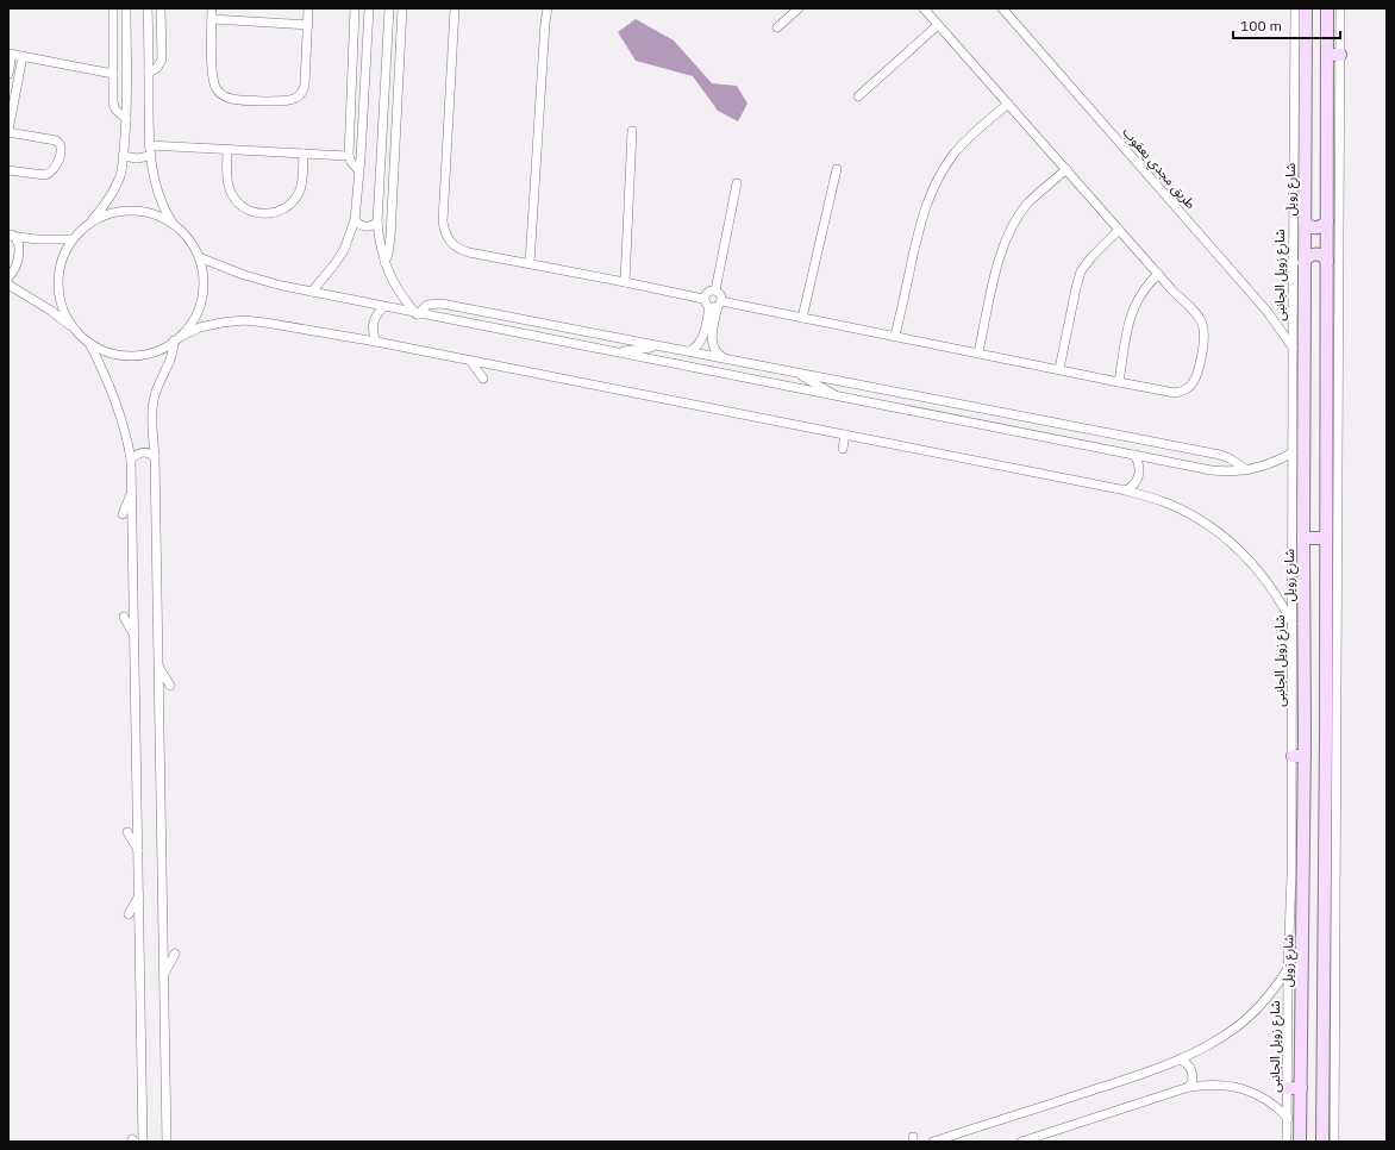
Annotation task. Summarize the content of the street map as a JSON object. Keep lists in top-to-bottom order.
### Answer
{
  "streets": {
    "main road": ["شارع زويل"],
    "street": ["طريق مجدي يعقوب", "شارع زويل الجانبى"]
  },
  "crossings": [
    ["طريق مجدي يعقوب", "شارع زويل الجانبى"],
    ["شارع زويل", "شارع زويل الجانبى"]
  ],
  "scale_bar": "100 m"
}
